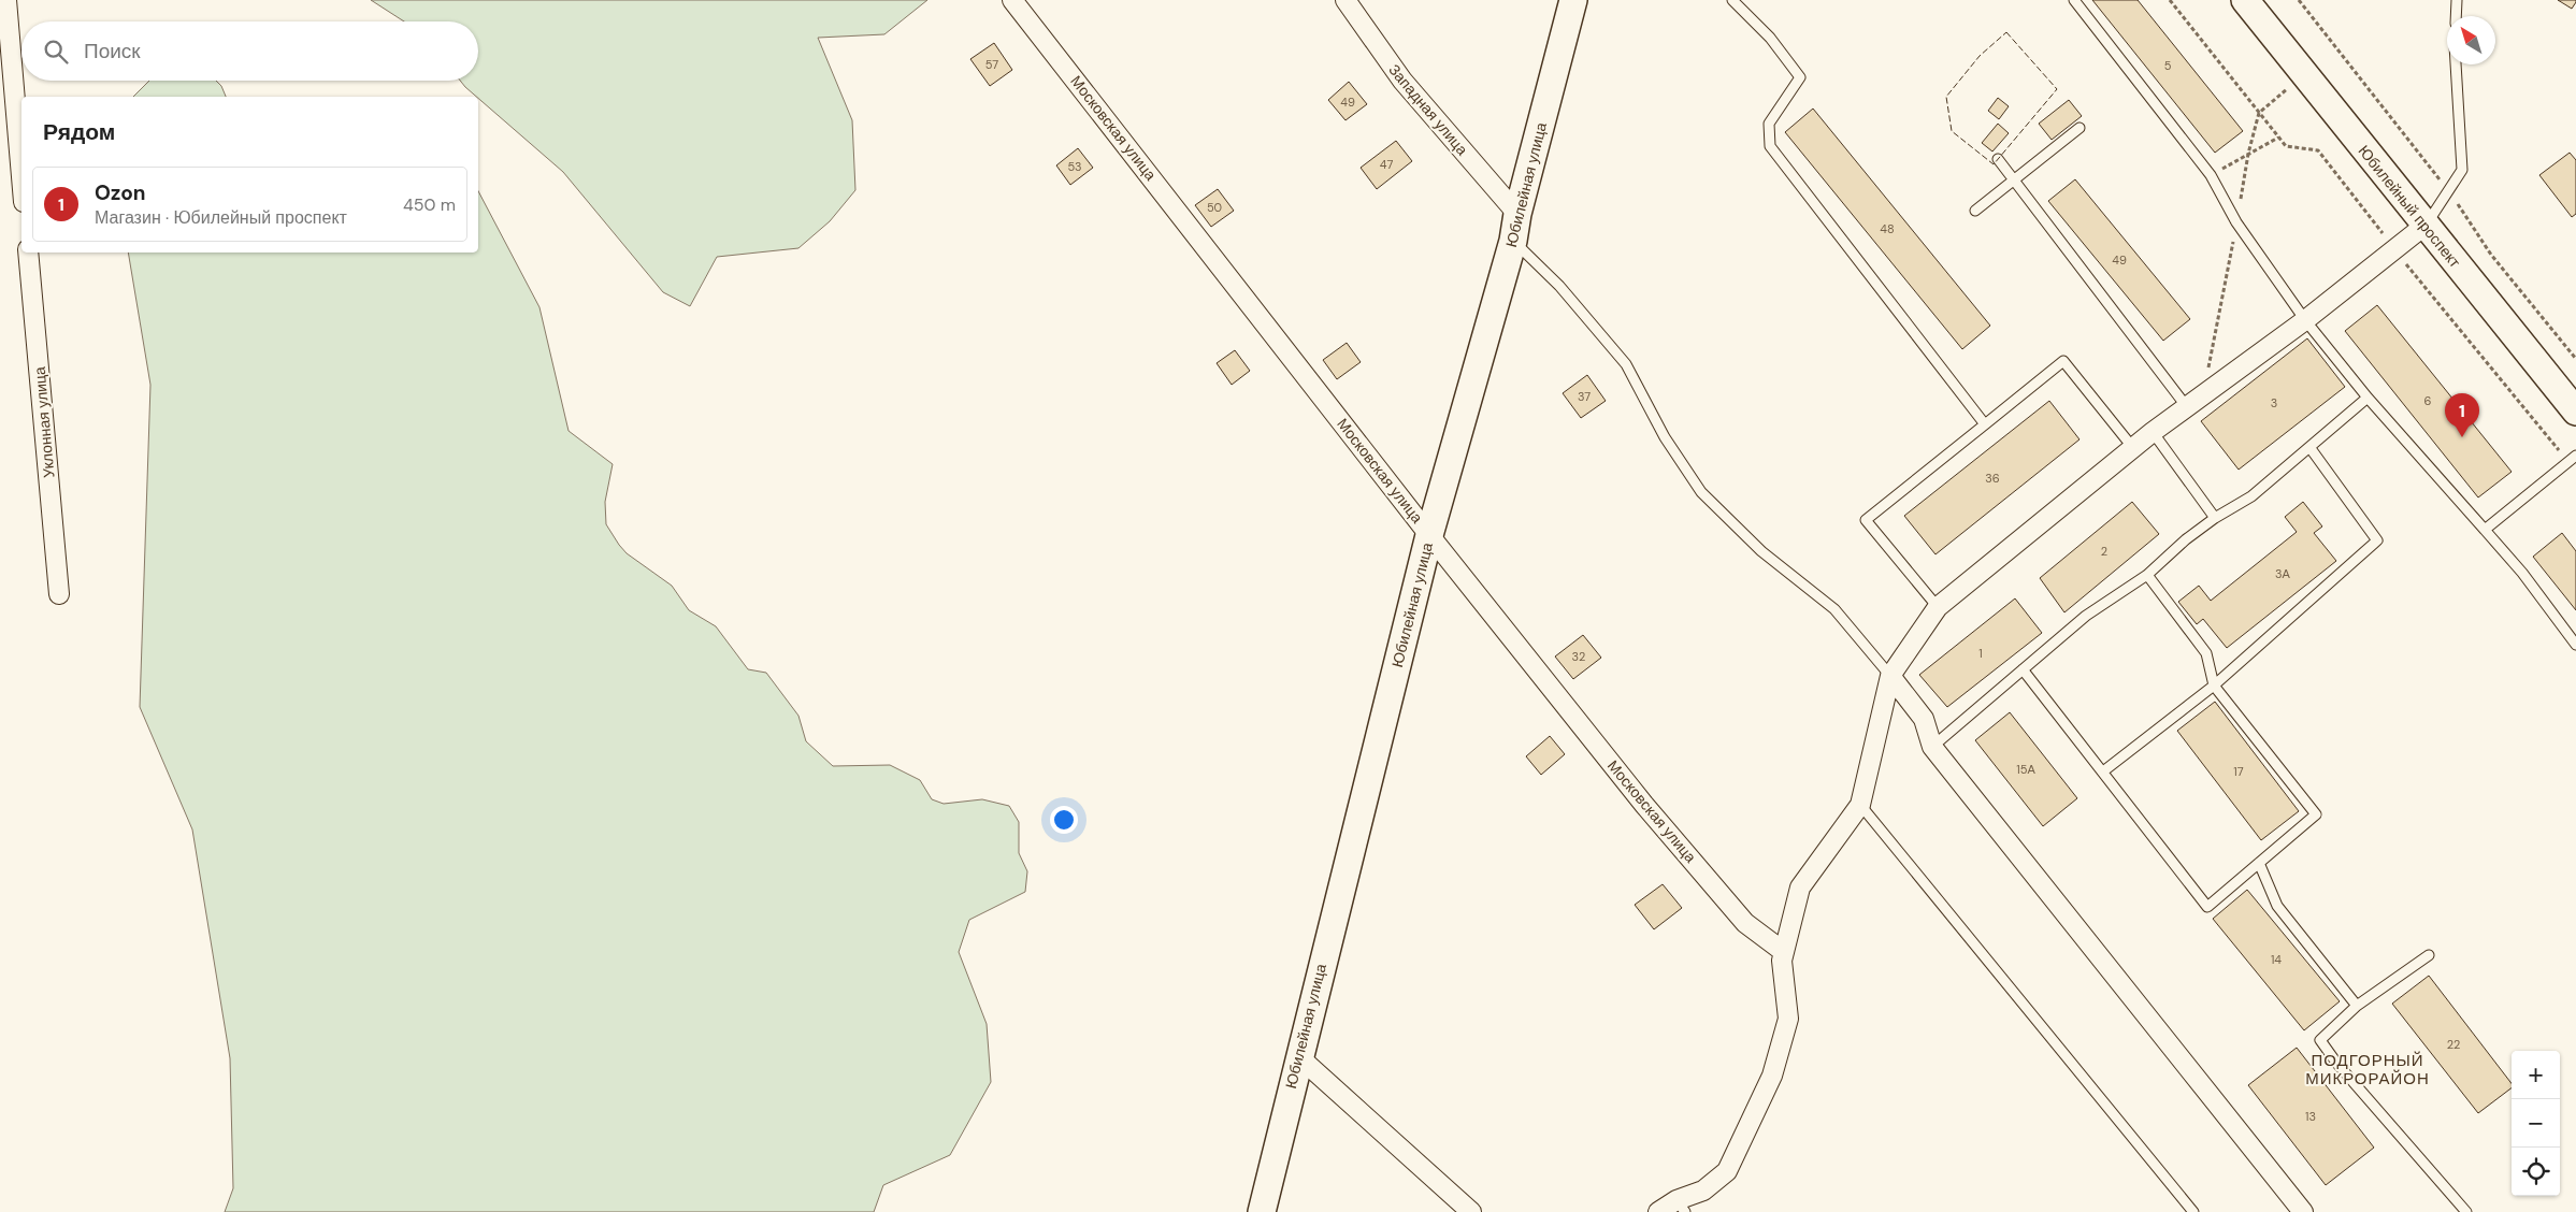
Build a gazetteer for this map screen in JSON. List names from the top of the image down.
{
  "streets": {
    "main road": ["Юбилейная улица", "Юбилейный проспект"],
    "street": ["Западная улица", "Московская улица", "Уклонная улица"]
  },
  "crossings": [
    ["Западная улица", "Юбилейная улица"],
    ["Московская улица", "Юбилейная улица"]
  ],
  "districts": ["ПОДГОРНЫЙ МИКРОРАЙОН"],
  "house_numbers": [
    "57",
    "5",
    "49",
    "47",
    "53",
    "50",
    "48",
    "49",
    "37",
    "6",
    "3",
    "36",
    "2",
    "3А",
    "1",
    "32",
    "15А",
    "17",
    "14",
    "22",
    "13"
  ],
  "north": "top left",
  "page": {
    "search": "Поиск",
    "heading": "Рядом",
    "list": [
      {
        "mark": "1",
        "name": "Ozon",
        "note": "Магазин · Юбилейный проспект",
        "value": "450 m"
      }
    ],
    "pins": "1",
    "map_buttons": ["+", "−"]
  }
}
